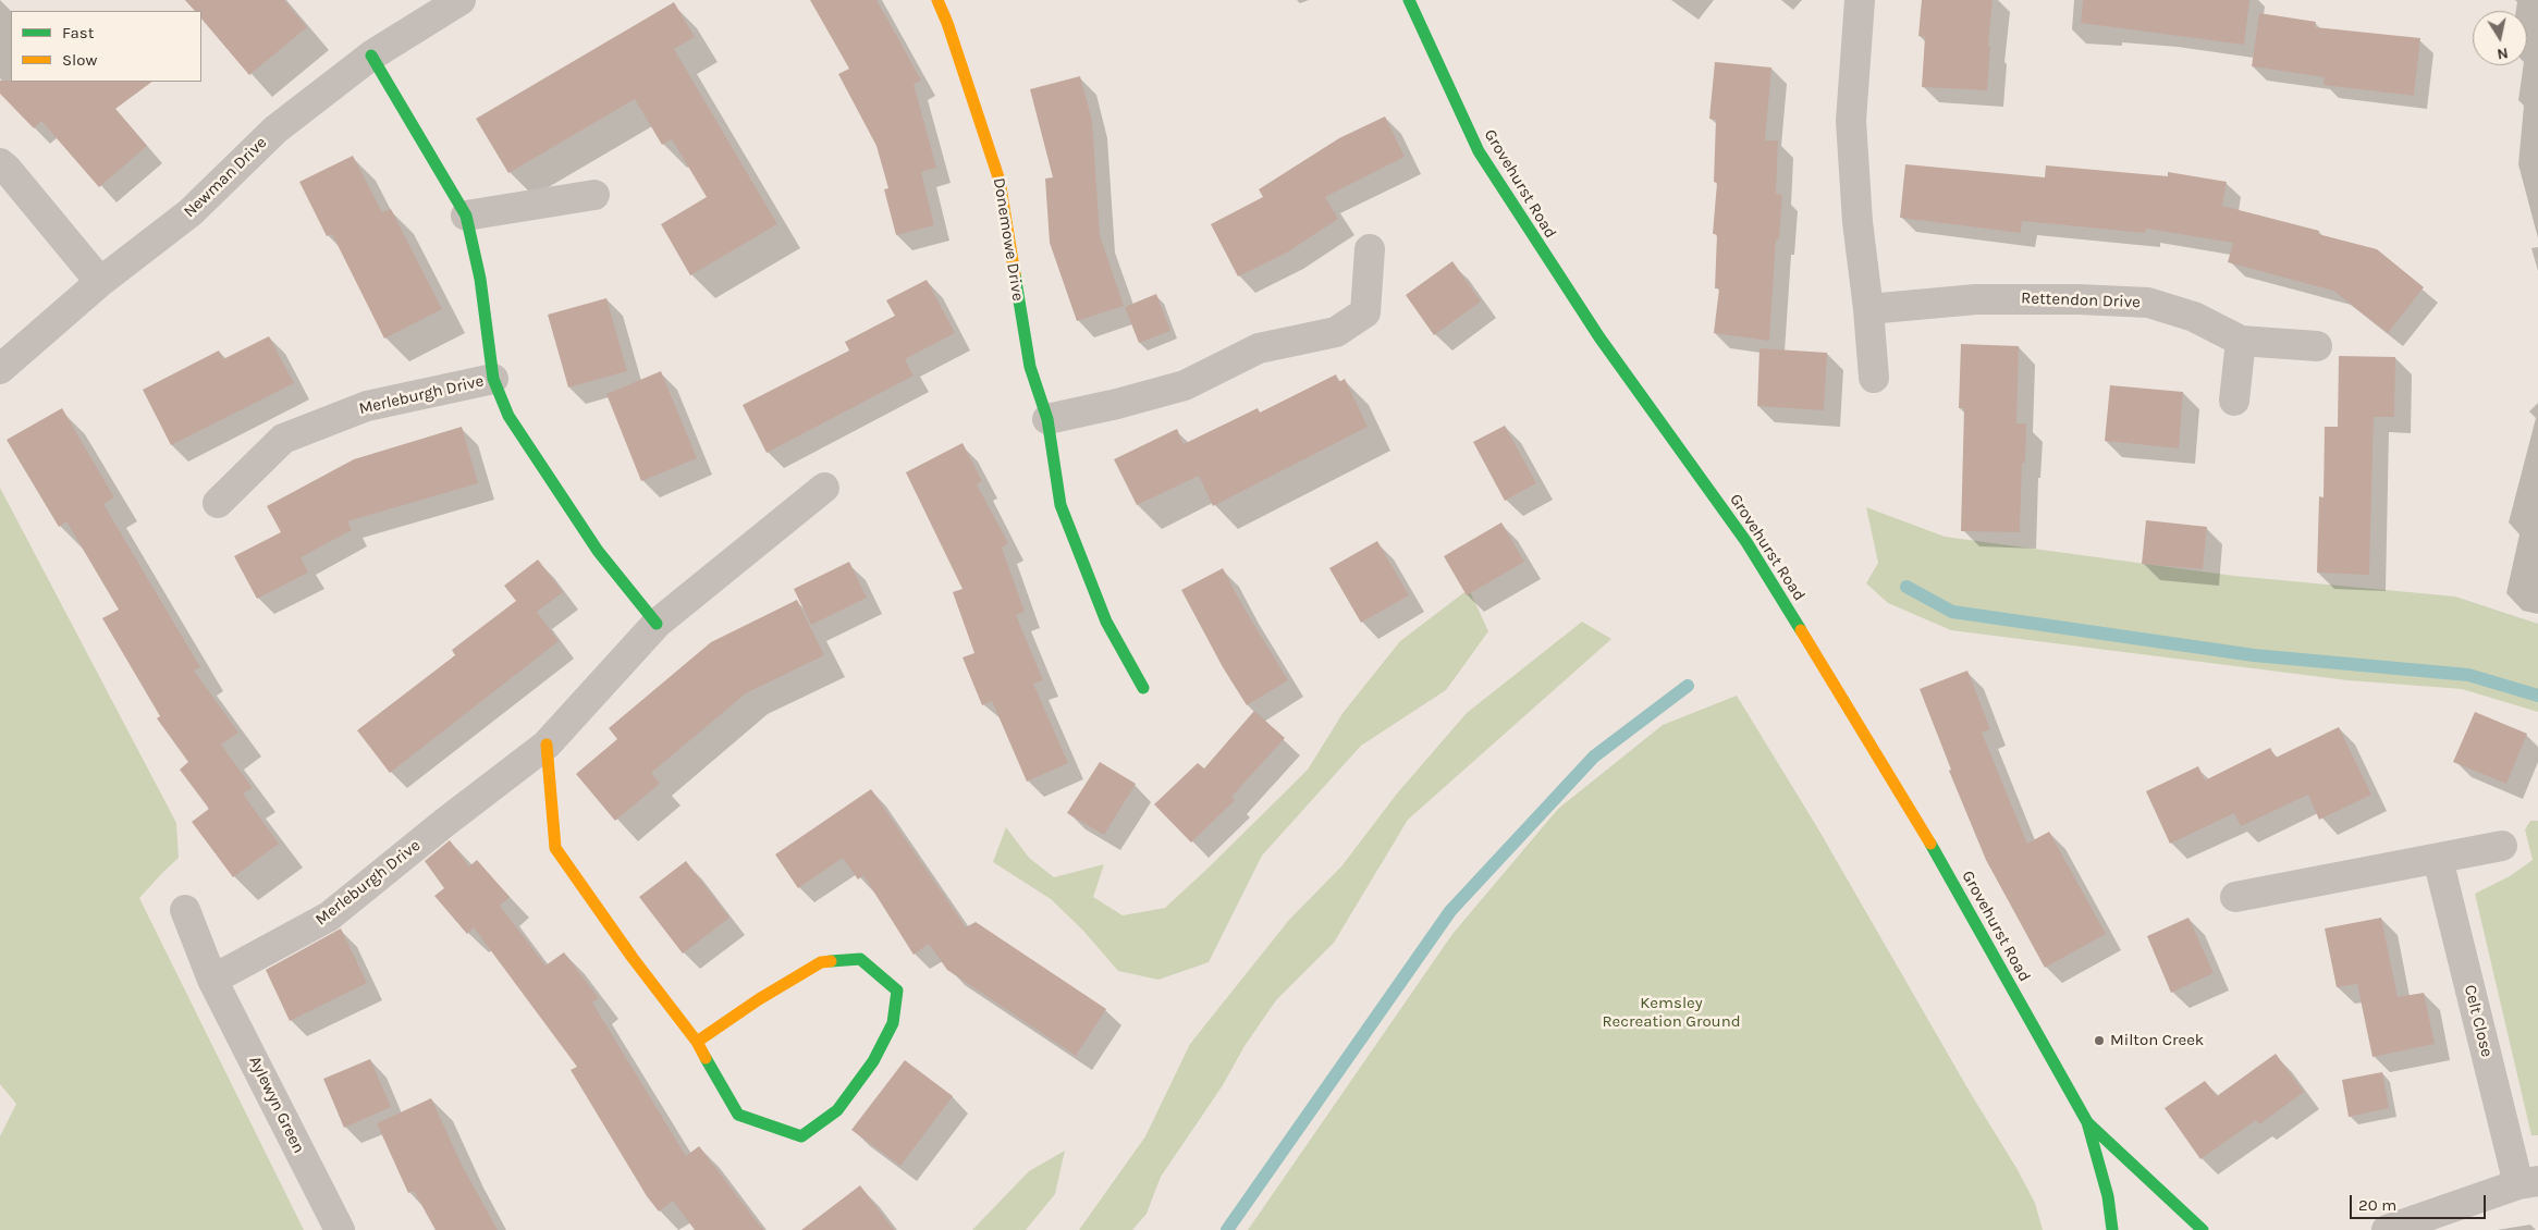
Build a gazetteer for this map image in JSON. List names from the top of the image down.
{
  "streets": {
    "street": [
      "Newman Drive",
      "Grovehurst Road",
      "Donemowe Drive",
      "Rettendon Drive",
      "Merleburgh Drive",
      "Celt Close",
      "Aylewyn Green"
    ]
  },
  "crossings": [
    ["Newman Drive", "Merleburgh Drive"],
    ["Merleburgh Drive", "Aylewyn Green"]
  ],
  "parks": ["Kemsley Recreation Ground"],
  "places": ["Milton Creek"],
  "legend": ["Fast", "Slow"],
  "scale_bar": "20 m",
  "north": "bottom"
}
